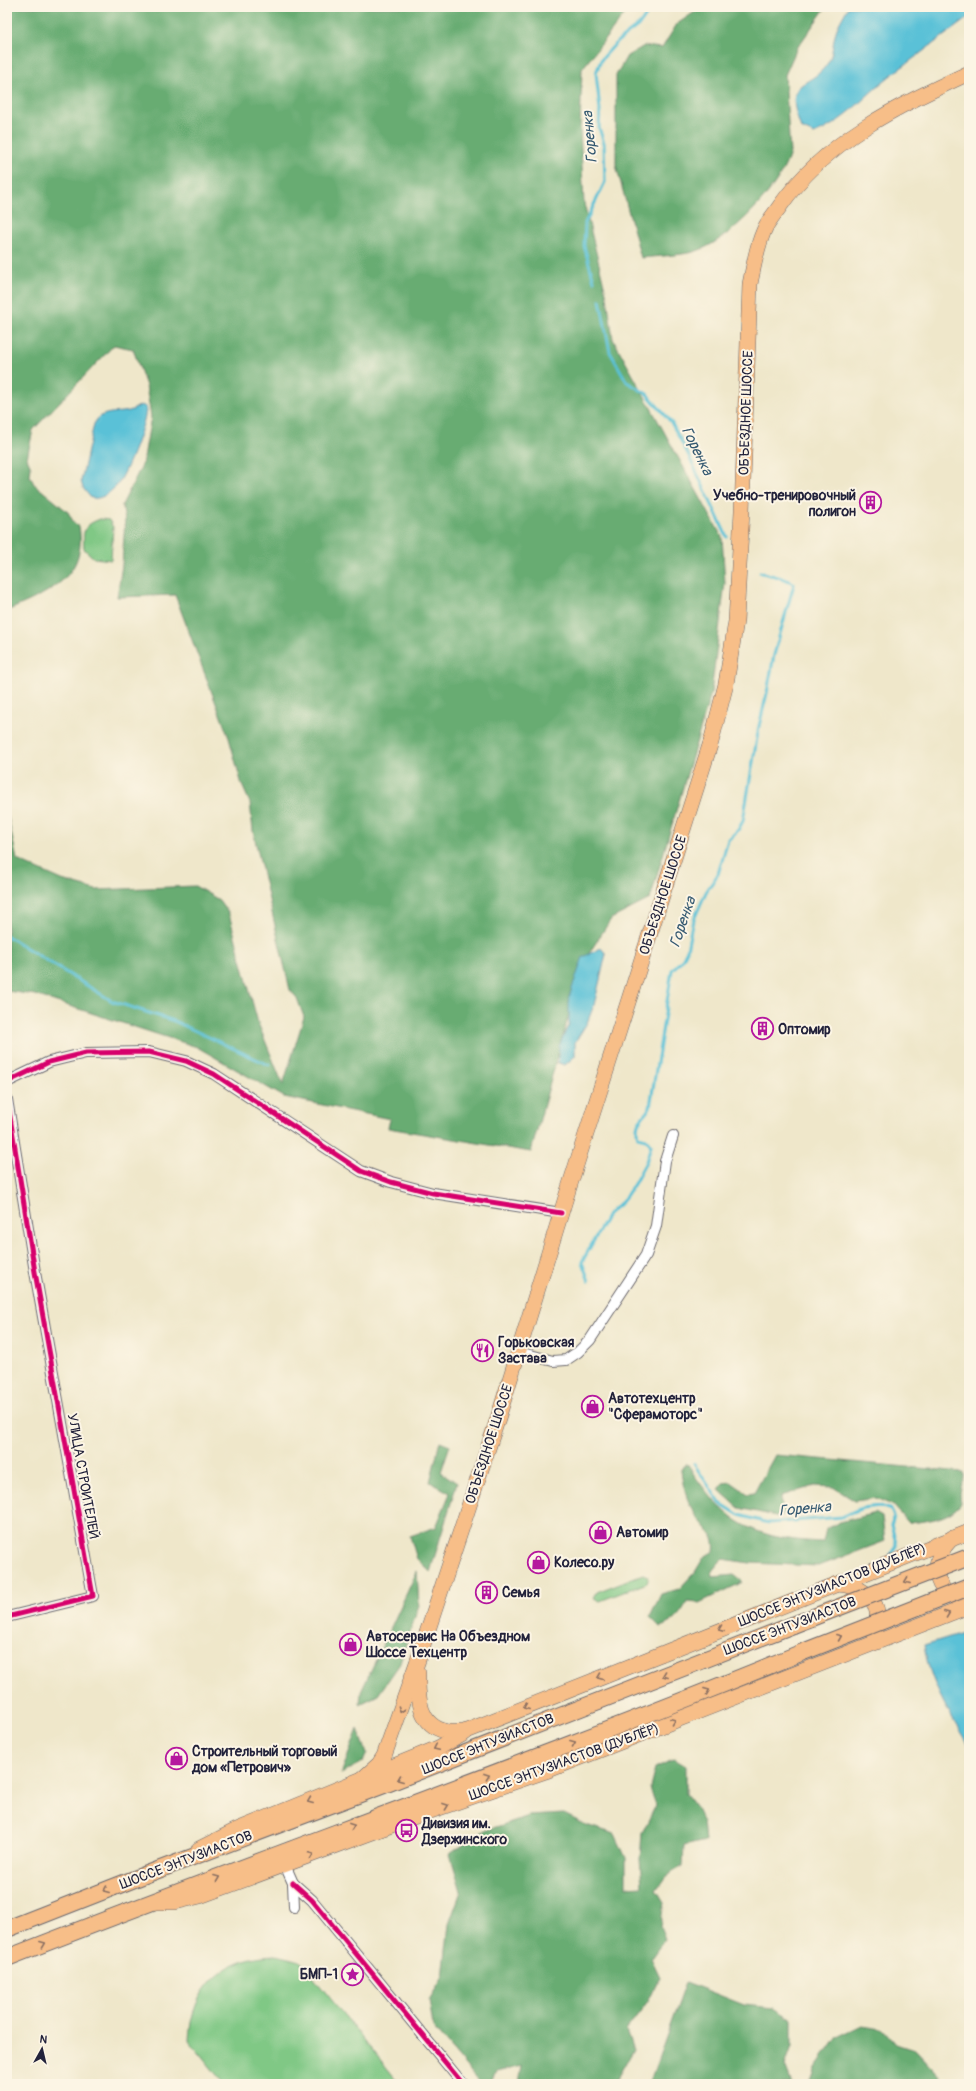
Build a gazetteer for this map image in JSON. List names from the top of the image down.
{
  "streets": {
    "highway": ["ШОССЕ ЭНТУЗИАСТОВ"],
    "main road": ["ОБЪЕЗДНОЕ ШОССЕ", "ШОССЕ ЭНТУЗИАСТОВ (ДУБЛЁР)"],
    "street": ["УЛИЦА СТРОИТЕЛЕЙ"]
  },
  "crossings": [
    ["ШОССЕ ЭНТУЗИАСТОВ (ДУБЛЁР)", "ШОССЕ ЭНТУЗИАСТОВ"]
  ],
  "water": ["Горенка"],
  "places": {
    "building": ["Учебно-тренировочный полигон", "Оптомир", "Семья"],
    "restaurant": ["Горьковская Застава"],
    "shop": [
      "Автотехцентр \"Сферамоторс\"",
      "Автомир",
      "Колесо.ру",
      "Автосервис На Объездном Шоссе Техцентр",
      "Строительный торговый дом «Петрович»"
    ],
    "bus stop": ["Дивизия им. Дзержинского"],
    "place": ["БМП-1"]
  },
  "north": "top"
}
